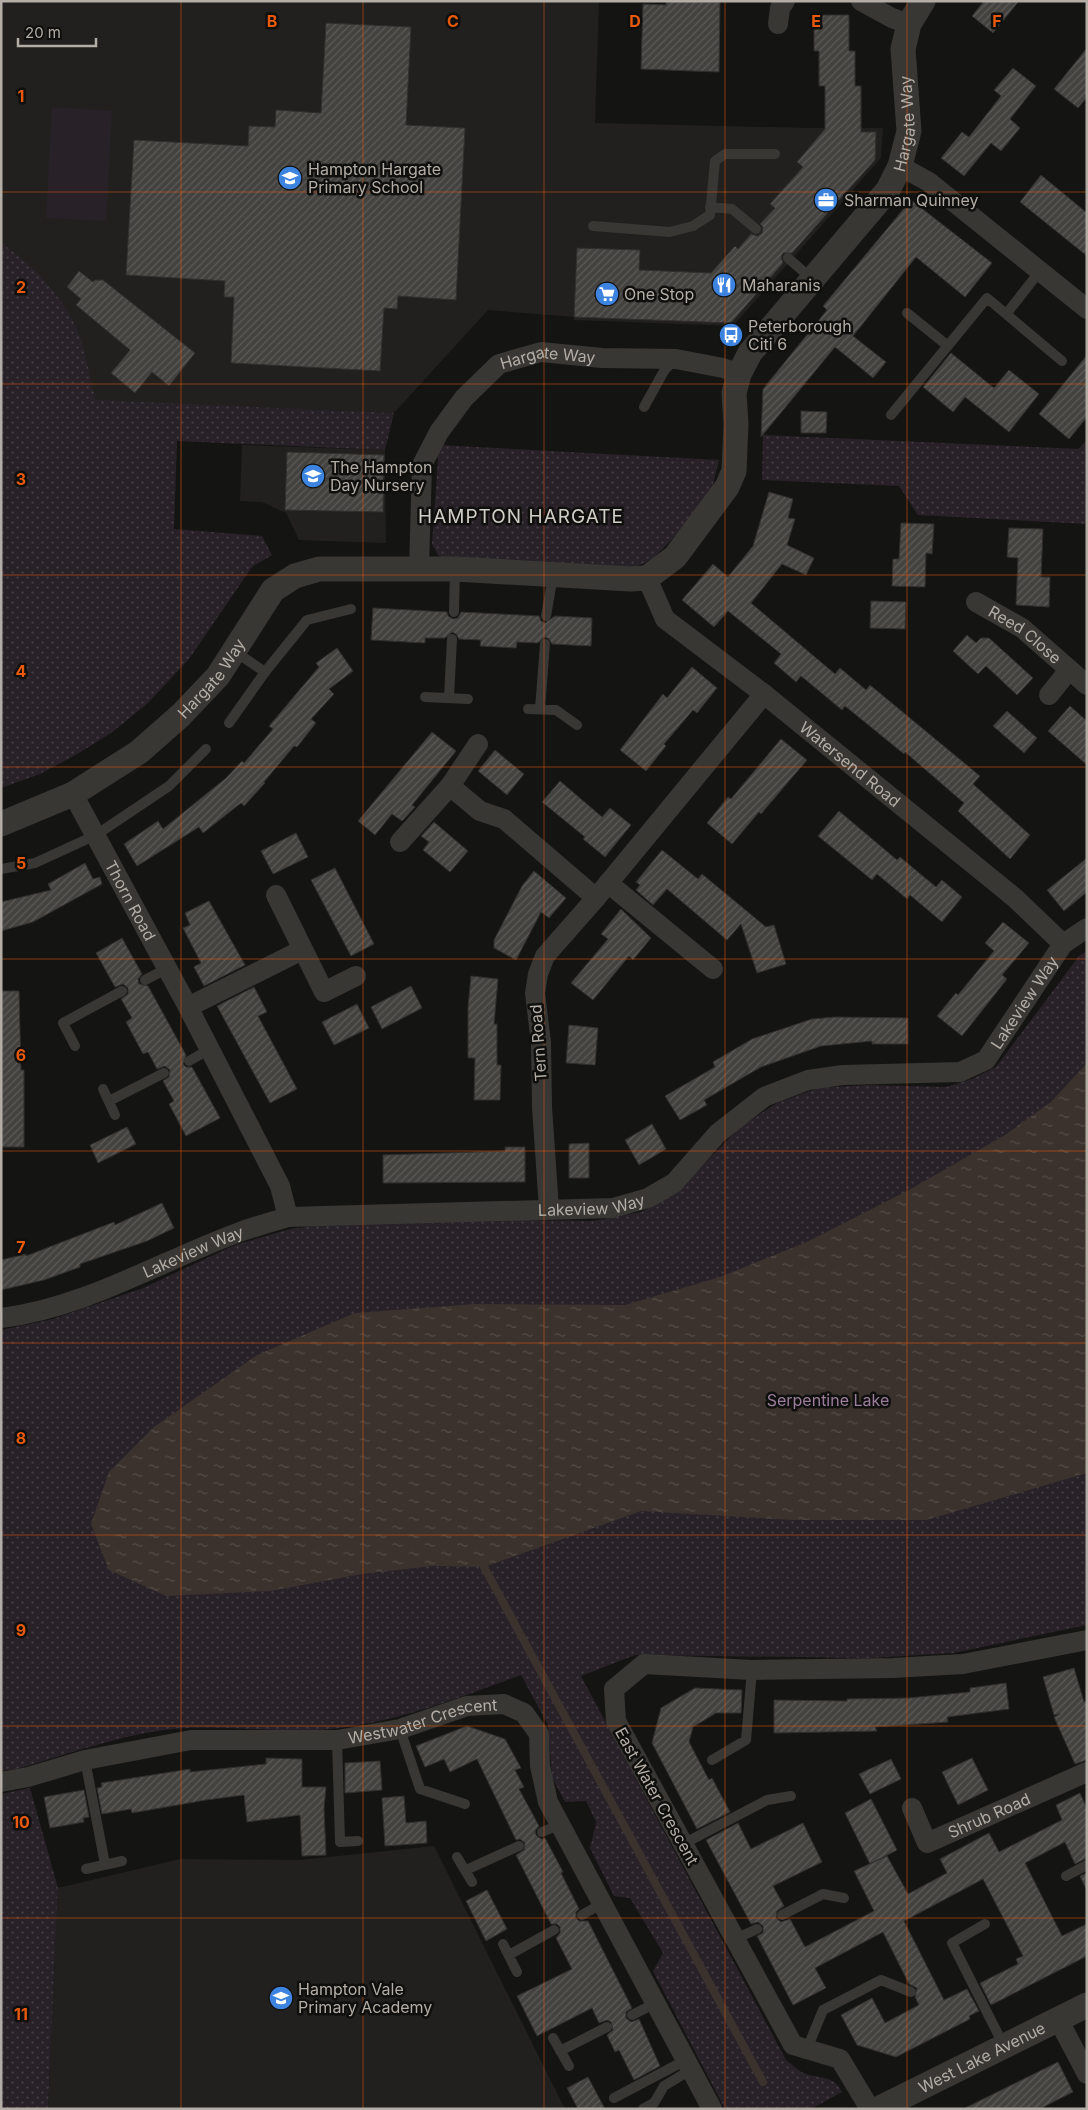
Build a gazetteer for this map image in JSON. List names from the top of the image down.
{
  "streets": {
    "street": [
      "Hargate Way",
      "Reed Close",
      "Watersend Road",
      "Thorn Road",
      "Lakeview Way",
      "Tern Road",
      "Westwater Crescent",
      "East Water Crescent",
      "Shrub Road",
      "West Lake Avenue"
    ]
  },
  "crossings": [
    ["Hargate Way", "Watersend Road"],
    ["Hargate Way", "Thorn Road"],
    ["Watersend Road", "Lakeview Way"],
    ["Watersend Road", "Tern Road"],
    ["Thorn Road", "Lakeview Way"],
    ["Lakeview Way", "Tern Road"]
  ],
  "districts": ["HAMPTON HARGATE"],
  "parks": ["Serpentine Lake"],
  "places": {
    "school or university": ["Hampton Hargate Primary School", "The Hampton Day Nursery", "Hampton Vale Primary Academy"],
    "office": ["Sharman Quinney"],
    "restaurant": ["Maharanis"],
    "supermarket": ["One Stop"],
    "bus stop": ["Peterborough Citi 6"]
  },
  "scale_bar": "20 m",
  "grid": {
    "columns": [
      "B",
      "C",
      "D",
      "E",
      "F"
    ],
    "rows": [
      "1",
      "2",
      "3",
      "4",
      "5",
      "6",
      "7",
      "8",
      "9",
      "10",
      "11"
    ]
  }
}
